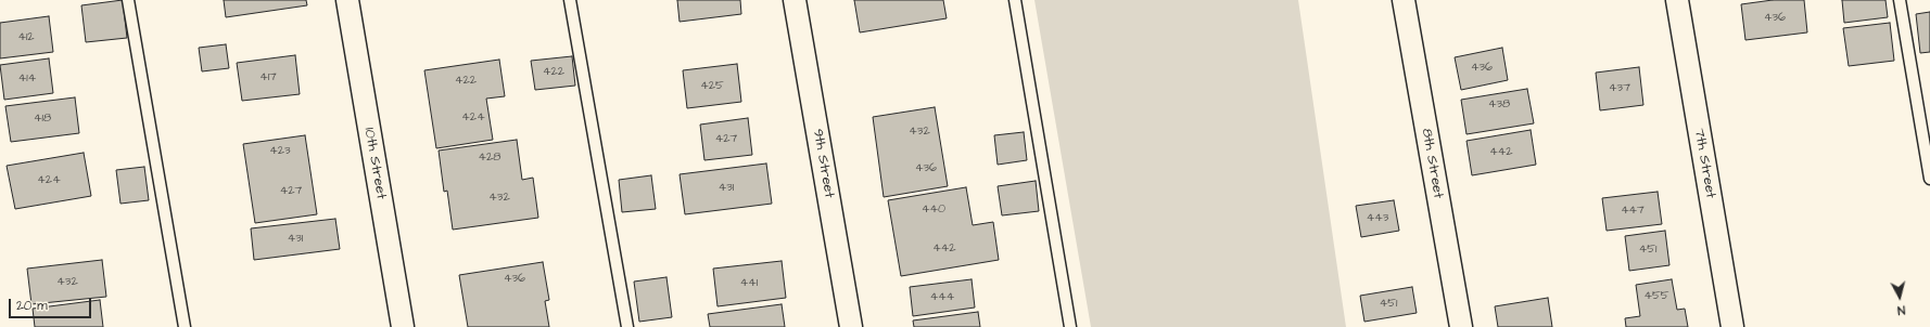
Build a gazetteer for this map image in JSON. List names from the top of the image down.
{
  "streets": {
    "street": [
      "10th Street",
      "9th Street",
      "8th Street",
      "7th Street"
    ]
  },
  "house_numbers": [
    "436",
    "412",
    "436",
    "422",
    "417",
    "414",
    "422",
    "425",
    "437",
    "438",
    "424",
    "418",
    "432",
    "427",
    "423",
    "442",
    "428",
    "436",
    "424",
    "431",
    "427",
    "432",
    "440",
    "447",
    "443",
    "431",
    "442",
    "451",
    "436",
    "432",
    "441",
    "455",
    "444",
    "451"
  ],
  "scale_bar": "20 m",
  "north": "bottom"
}
